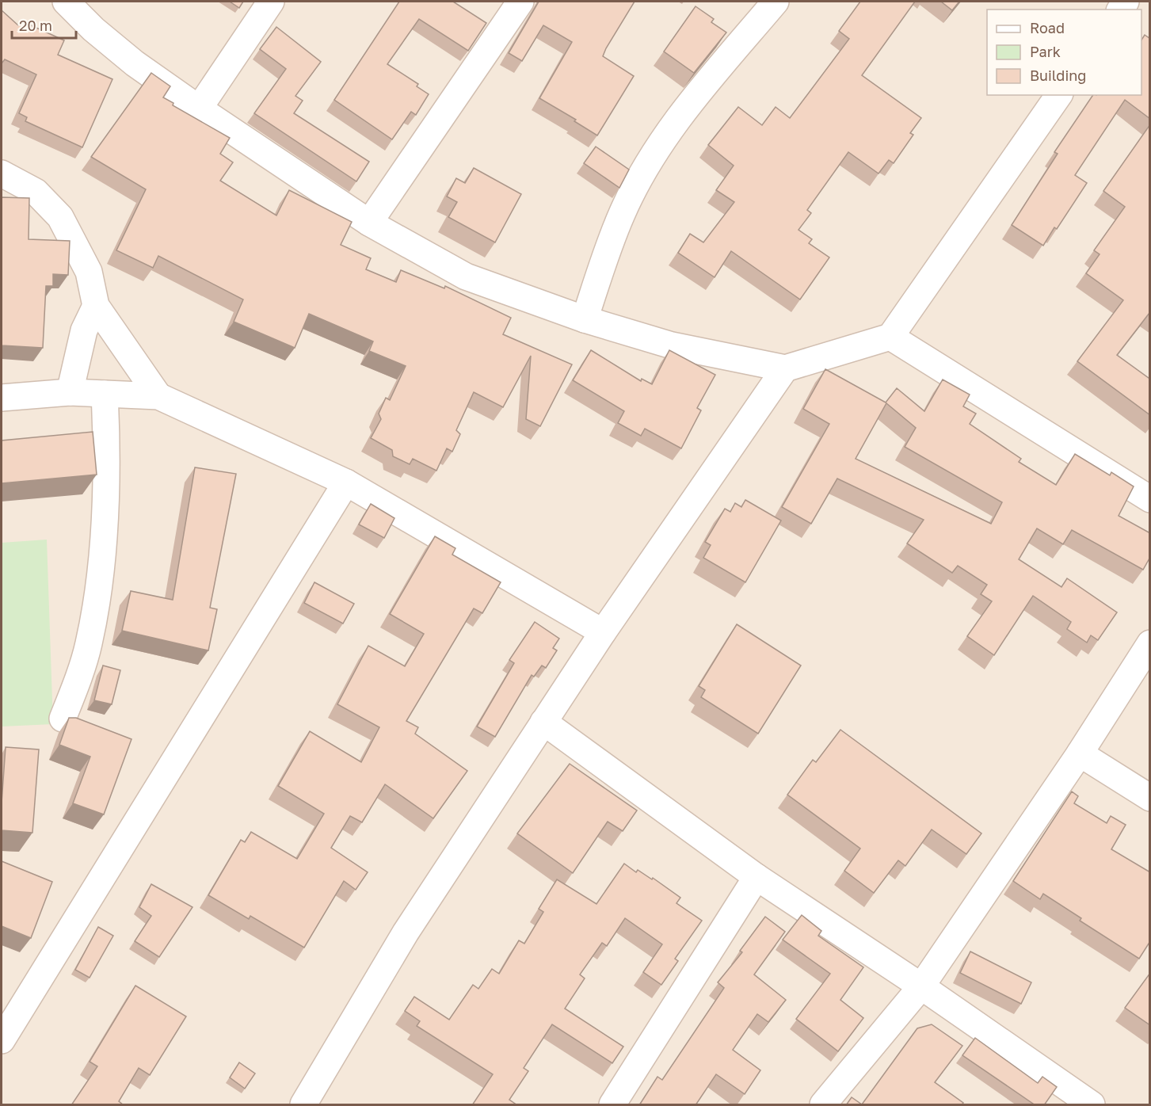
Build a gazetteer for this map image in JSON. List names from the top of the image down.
{
  "legend": ["Road", "Park", "Building"],
  "scale_bar": "20 m"
}
